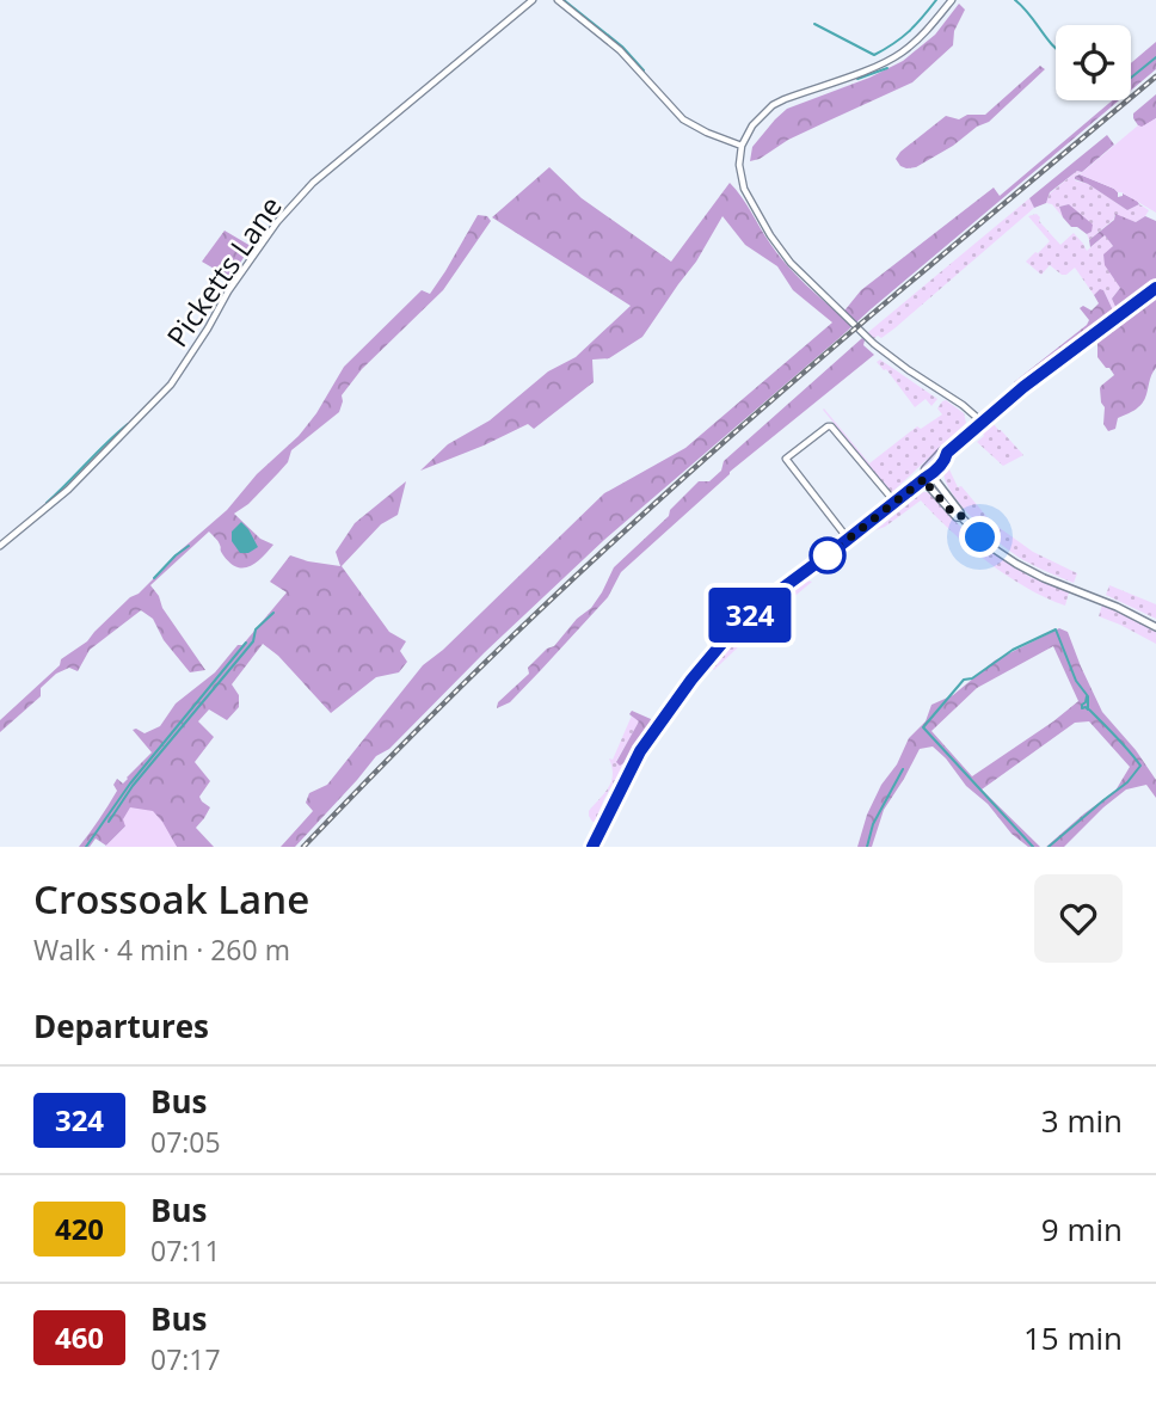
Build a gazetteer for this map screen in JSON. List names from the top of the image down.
{
  "streets": {
    "street": ["Picketts Lane"]
  },
  "lines": ["bus line 324"],
  "page": {
    "on_map": "324",
    "heading": [
      ["Crossoak Lane", "Walk · 4 min · 260 m"],
      "Departures"
    ],
    "list": [
      {
        "mark": "324",
        "name": "Bus",
        "note": "07:05",
        "value": "3 min"
      },
      {
        "mark": "420",
        "name": "Bus",
        "note": "07:11",
        "value": "9 min"
      },
      {
        "mark": "460",
        "name": "Bus",
        "note": "07:17",
        "value": "15 min"
      }
    ]
  }
}
